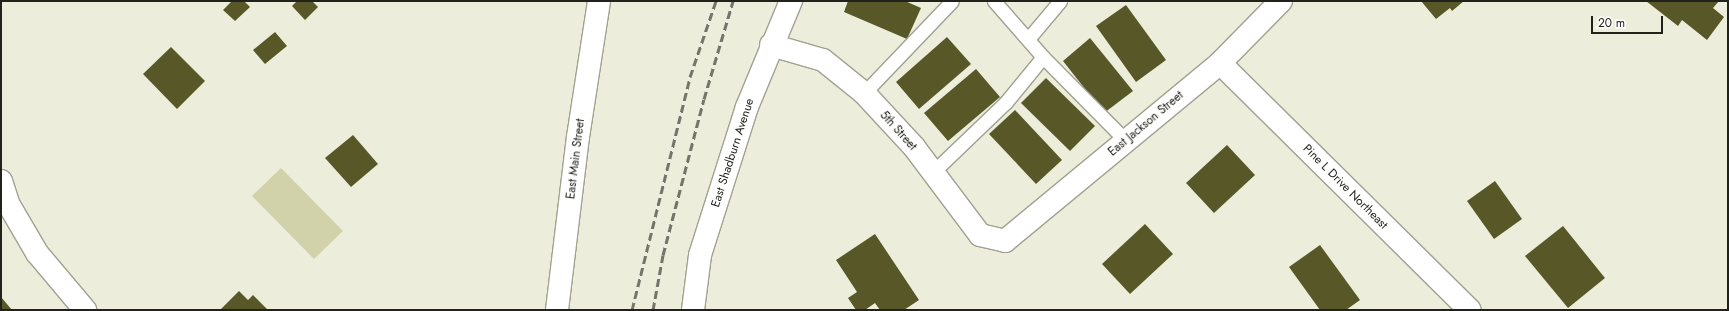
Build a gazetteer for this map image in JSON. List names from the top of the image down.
{
  "streets": {
    "street": [
      "East Jackson Street",
      "5th Street",
      "East Shadburn Avenue",
      "East Main Street",
      "Pine L Drive Northeast"
    ]
  },
  "crossings": [
    ["East Jackson Street", "5th Street"],
    ["East Jackson Street", "Pine L Drive Northeast"],
    ["5th Street", "East Shadburn Avenue"]
  ],
  "scale_bar": "20 m"
}
